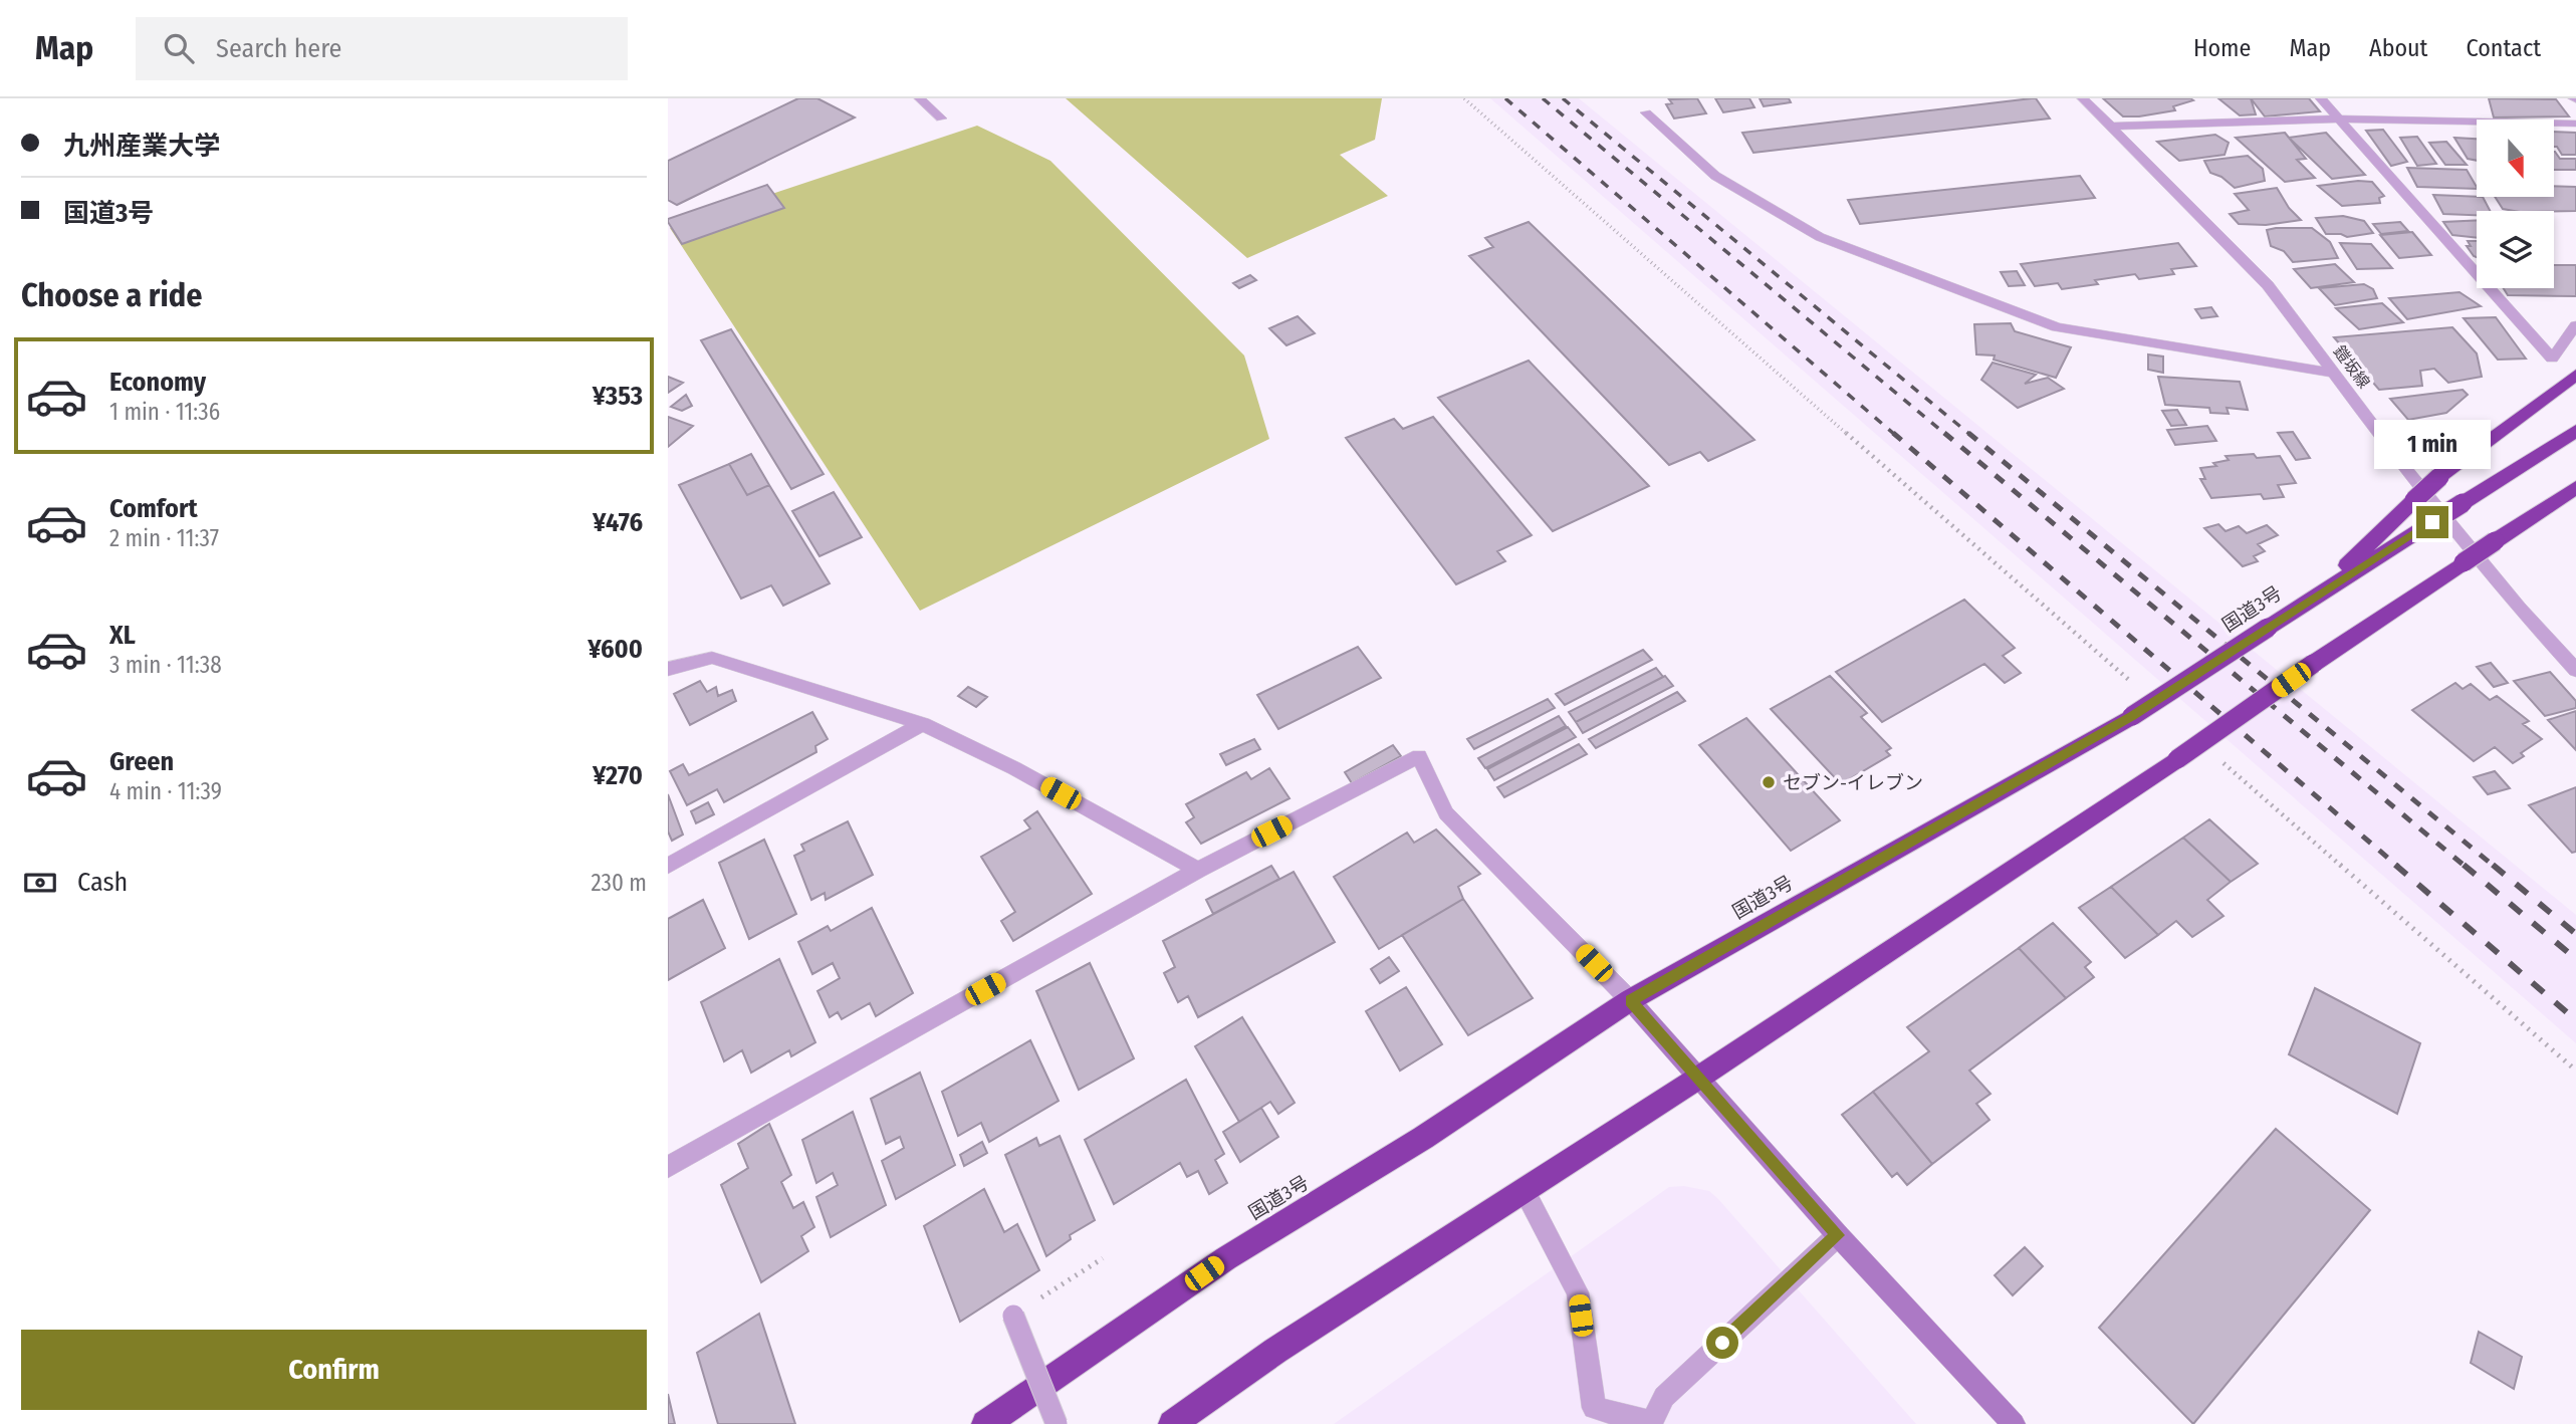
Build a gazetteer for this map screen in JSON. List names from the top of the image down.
{
  "streets": {
    "highway": ["国道3号"],
    "street": ["鎧坂線"]
  },
  "places": ["セブン-イレブン"],
  "north": "bottom",
  "page": {
    "header": "Map",
    "search": "Search here",
    "nav": [
      "Home",
      "Map",
      "About",
      "Contact"
    ],
    "banner": ["九州産業大学", "国道3号"],
    "heading": "Choose a ride",
    "list": [
      {
        "name": "Economy",
        "note": "1 min · 11:36",
        "value": "¥353"
      },
      {
        "name": "Comfort",
        "note": "2 min · 11:37",
        "value": "¥476"
      },
      {
        "name": "XL",
        "note": "3 min · 11:38",
        "value": "¥600"
      },
      {
        "name": "Green",
        "note": "4 min · 11:39",
        "value": "¥270"
      }
    ],
    "bubble": "1 min",
    "pay": ["Cash", "230 m"],
    "buttons": "Confirm"
  }
}
